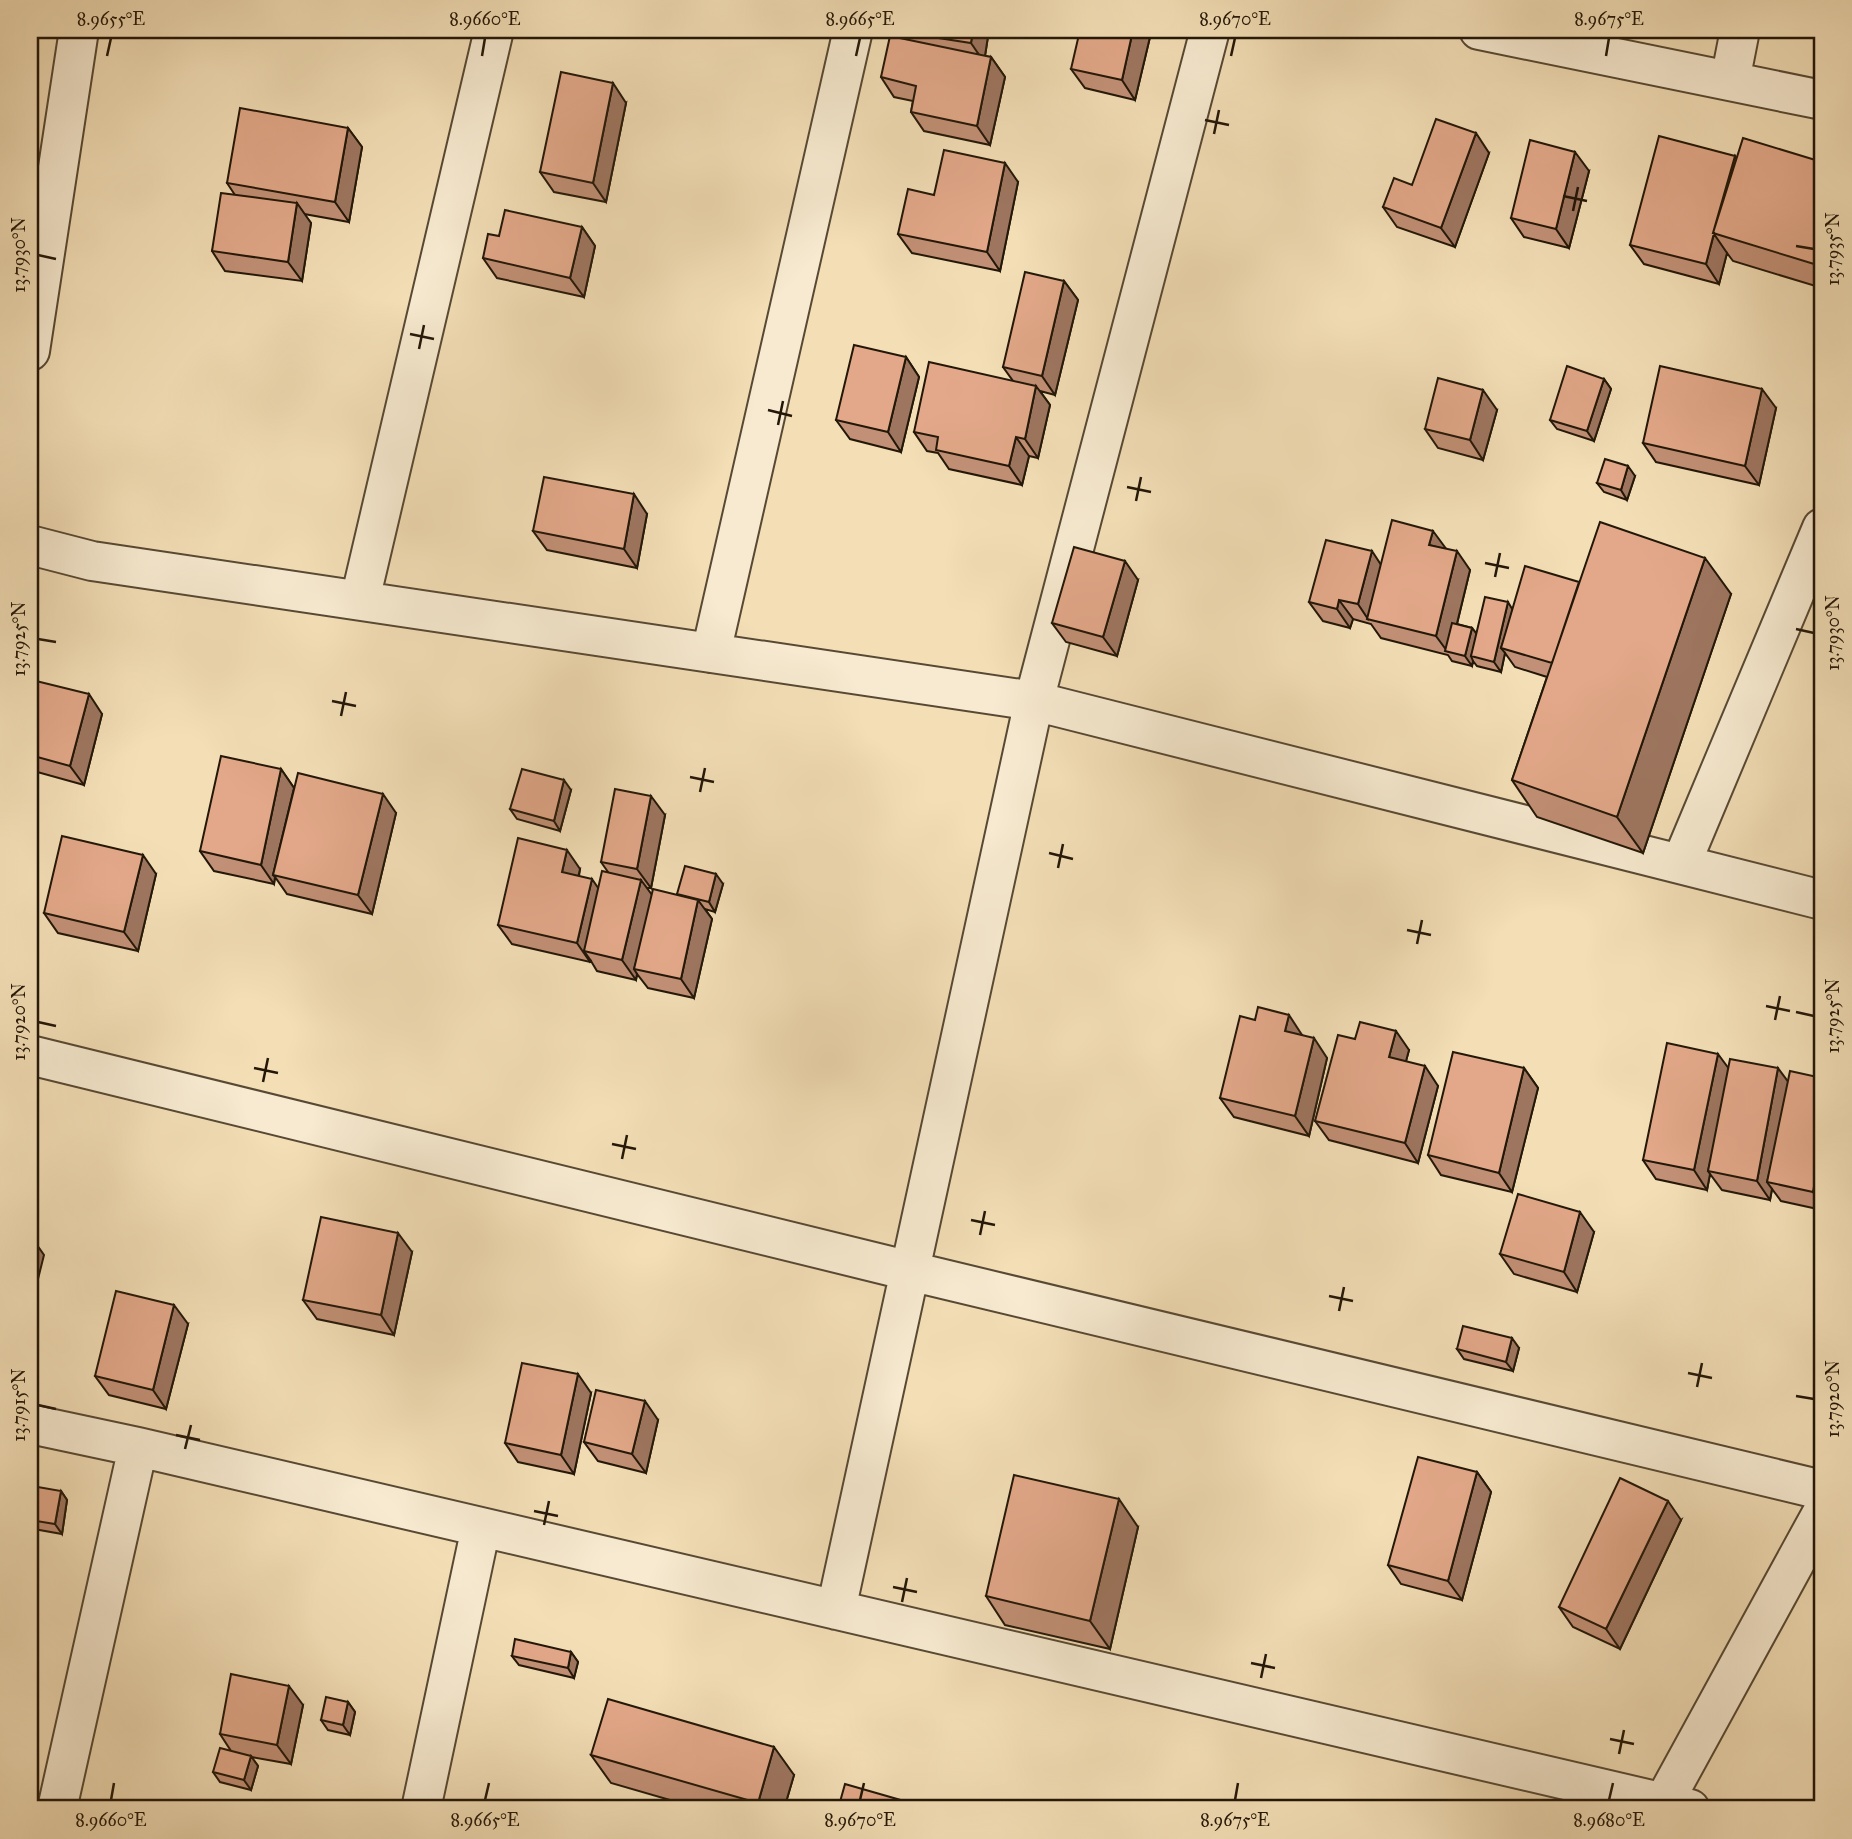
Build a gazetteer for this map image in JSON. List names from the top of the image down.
{
  "coordinates": [
    "8.9655°E",
    "8.9660°E",
    "8.9665°E",
    "8.9670°E",
    "8.9675°E",
    "13.7935°N",
    "13.7930°N",
    "13.7925°N",
    "13.7920°N",
    "13.7915°N",
    "8.9680°E"
  ]
}
